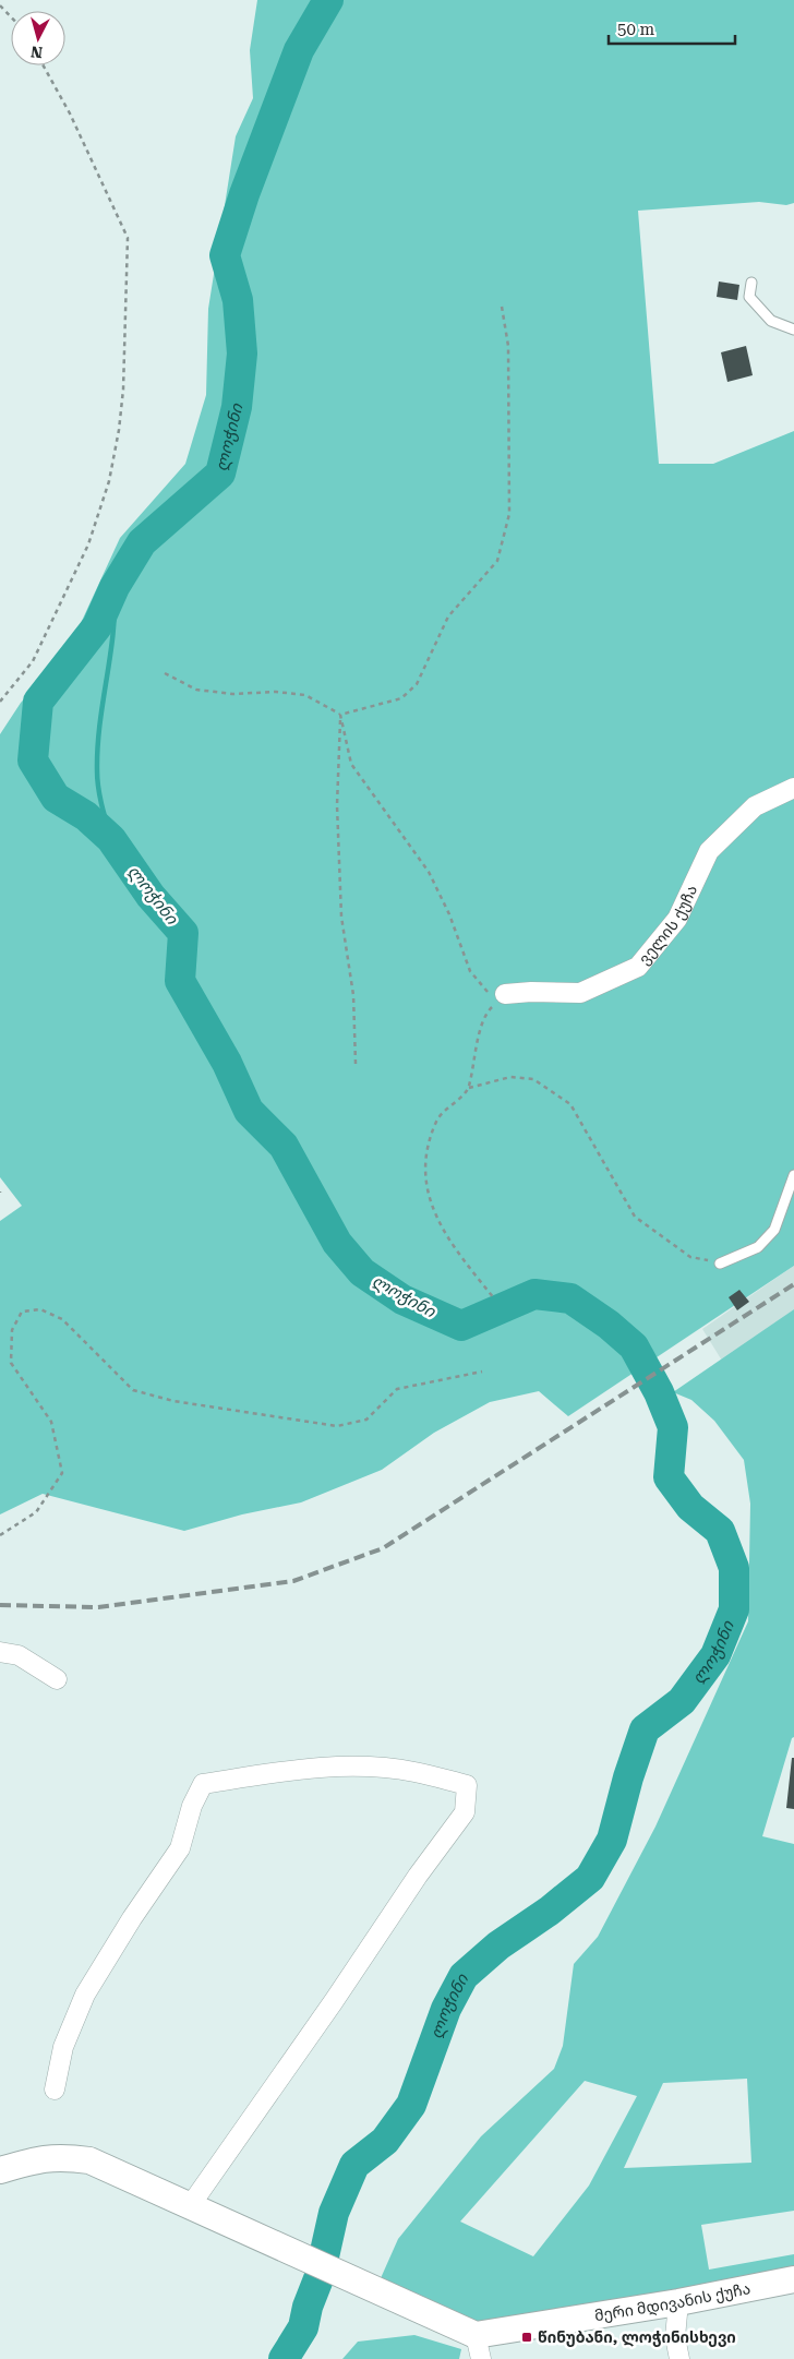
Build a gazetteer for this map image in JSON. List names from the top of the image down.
{
  "streets": {
    "street": ["ველის ქუჩა", "მერი მდივანის ქუჩა"]
  },
  "water": ["ლოჭინი"],
  "places": {
    "transit": ["წინუბანი, ლოჭინისხევი"]
  },
  "scale_bar": "50 m",
  "north": "bottom"
}
